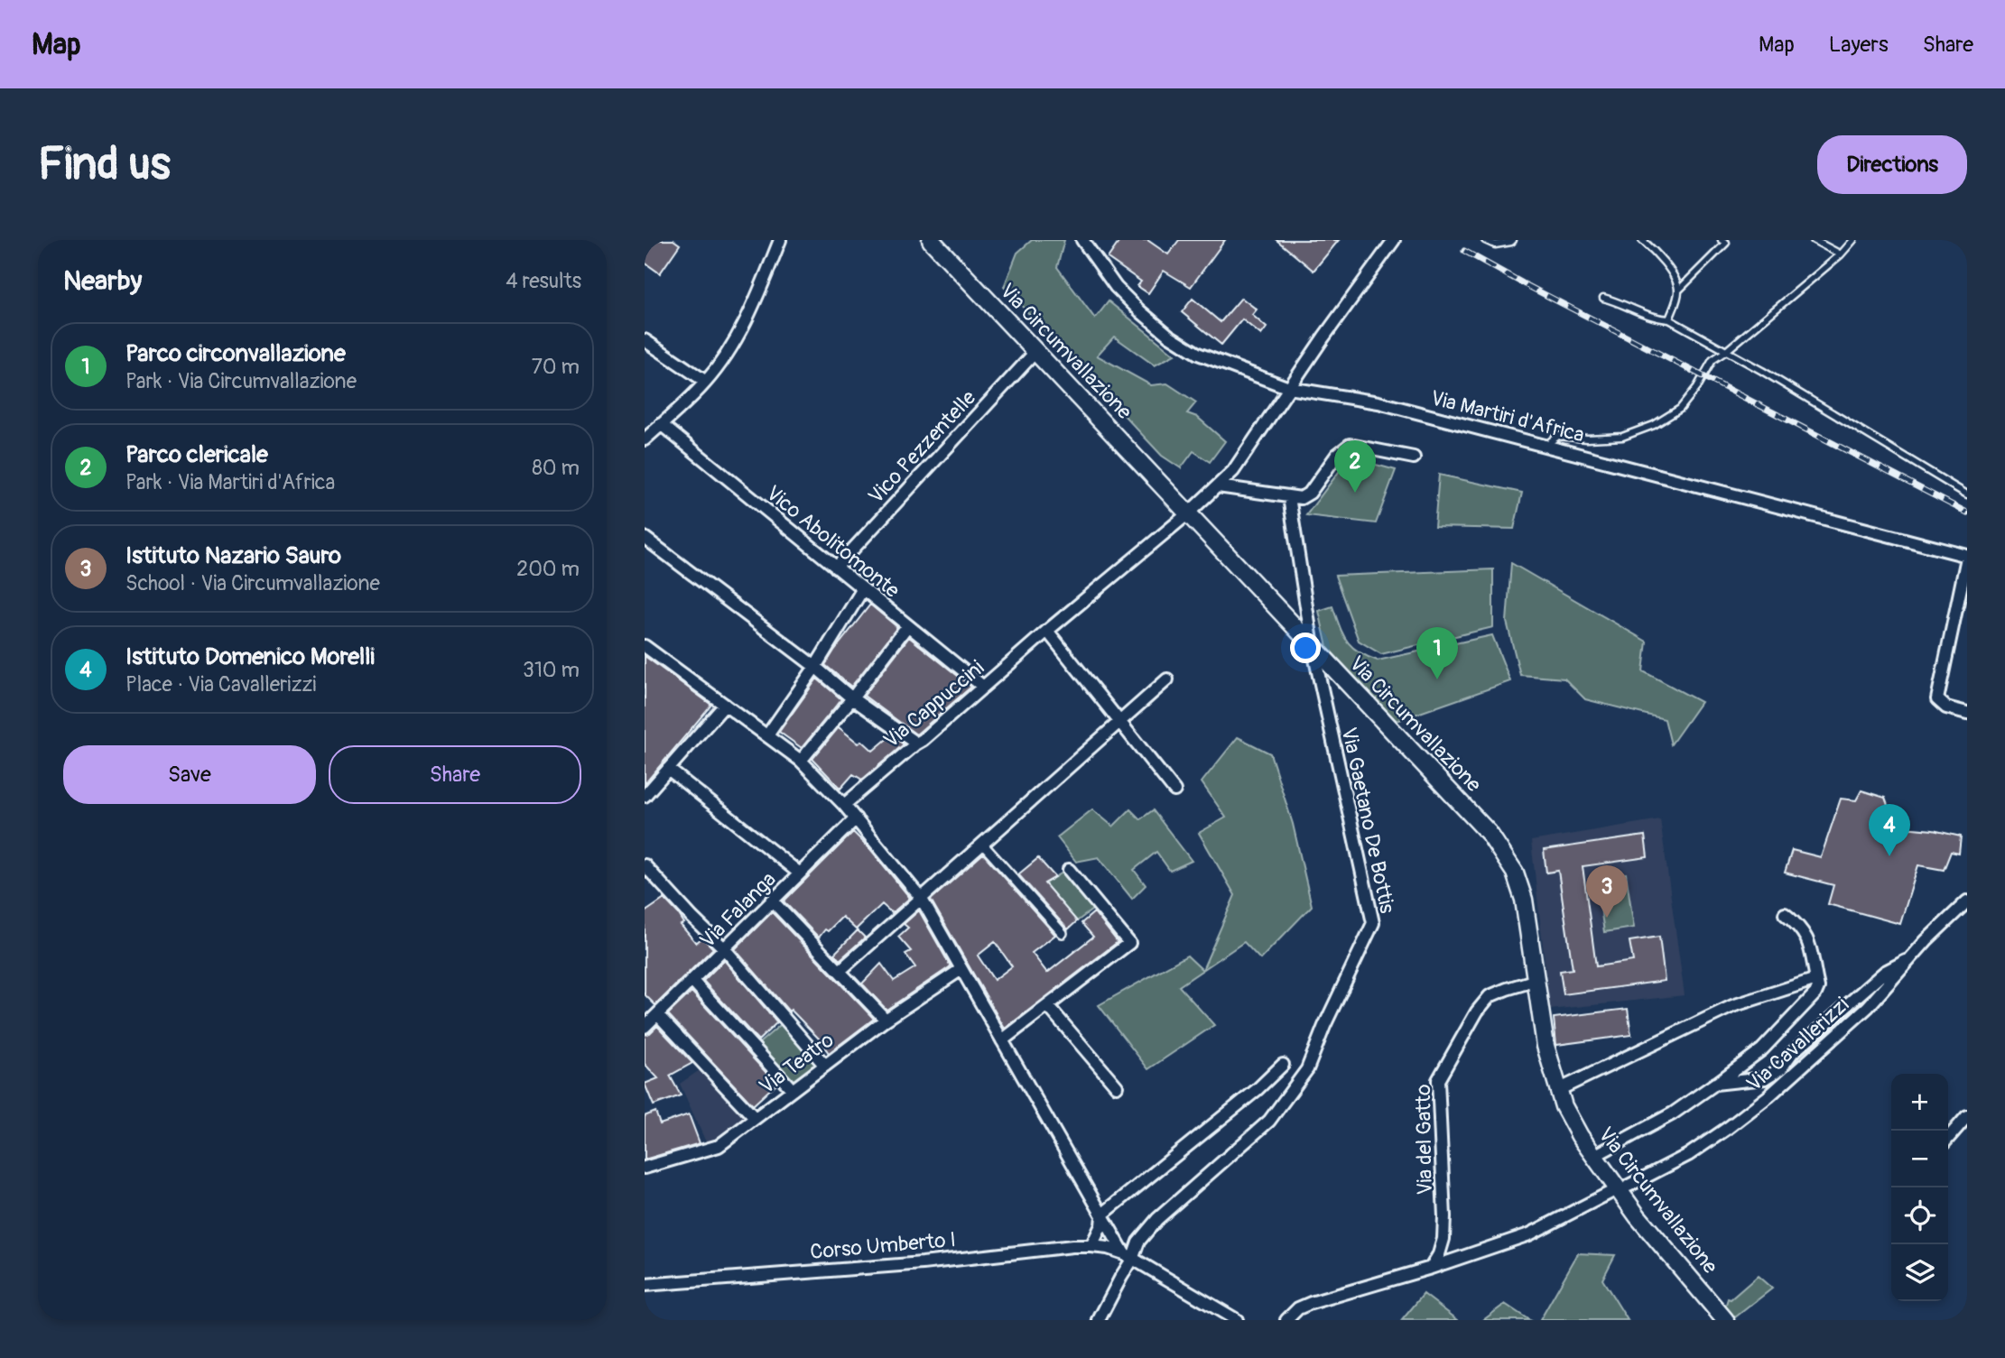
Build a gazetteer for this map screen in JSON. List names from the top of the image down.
{
  "streets": {
    "main road": ["Via Circumvallazione"],
    "street": [
      "Via Martiri d'Africa",
      "Vico Pezzentelle",
      "Vico Abolitomonte",
      "Via Cappuccini",
      "Via Gaetano De Bottis",
      "Via Falanga",
      "Via Cavallerizzi",
      "Via Teatro",
      "Via del Gatto",
      "Corso Umberto I"
    ]
  },
  "crossings": [
    ["Via Circumvallazione", "Vico Pezzentelle"],
    ["Via Circumvallazione", "Via Cappuccini"],
    ["Via Circumvallazione", "Via Gaetano De Bottis"],
    ["Via Circumvallazione", "Via del Gatto"],
    ["Via Martiri d'Africa", "Via Cappuccini"],
    ["Vico Pezzentelle", "Vico Abolitomonte"],
    ["Vico Abolitomonte", "Via Cappuccini"],
    ["Via Gaetano De Bottis", "Corso Umberto I"]
  ],
  "page": {
    "header": "Map",
    "nav": ["Map", "Layers", "Share"],
    "buttons": [
      "Directions",
      ["Save", "Share"]
    ],
    "title": "Find us",
    "heading": ["Nearby", "4 results"],
    "list": [
      {
        "mark": "1",
        "name": "Parco circonvallazione",
        "note": "Park · Via Circumvallazione",
        "value": "70 m"
      },
      {
        "mark": "2",
        "name": "Parco clericale",
        "note": "Park · Via Martiri d'Africa",
        "value": "80 m"
      },
      {
        "mark": "3",
        "name": "Istituto Nazario Sauro",
        "note": "School · Via Circumvallazione",
        "value": "200 m"
      },
      {
        "mark": "4",
        "name": "Istituto Domenico Morelli",
        "note": "Place · Via Cavallerizzi",
        "value": "310 m"
      }
    ],
    "pins": [
      "2",
      "1",
      "4",
      "3"
    ],
    "map_buttons": ["+", "−"]
  }
}
